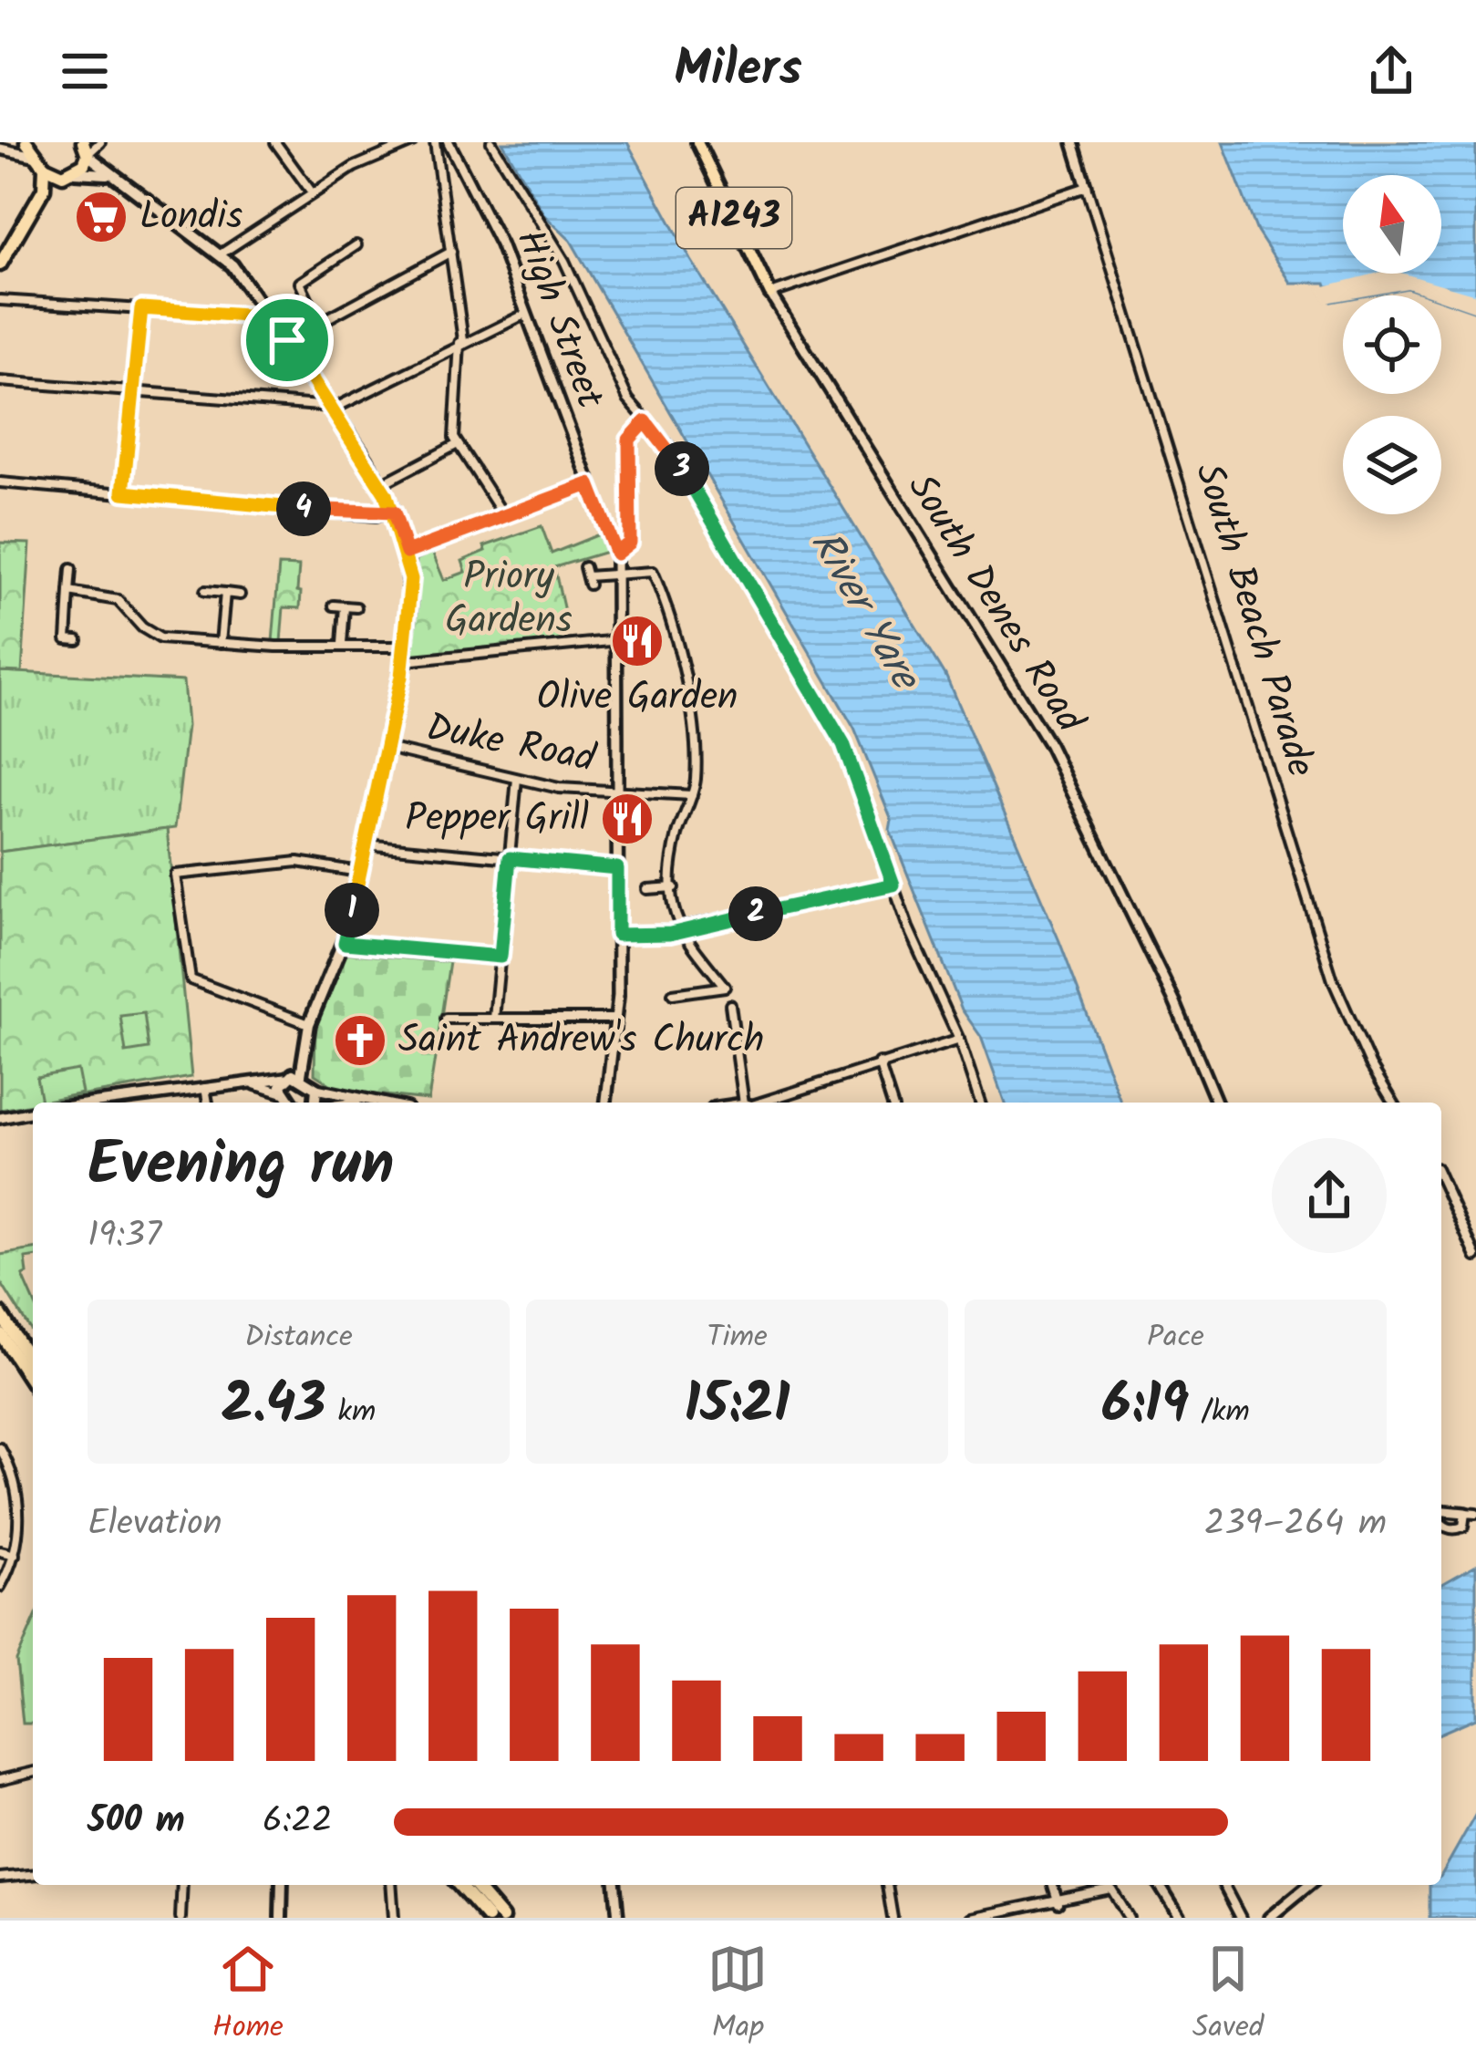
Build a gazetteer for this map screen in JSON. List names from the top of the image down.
{
  "streets": {
    "main road": ["A1243", "South Denes Road"],
    "street": ["High Street", "South Beach Parade", "Duke Road"]
  },
  "crossings": [
    ["High Street", "Duke Road"]
  ],
  "water": ["River Yare"],
  "parks": ["Priory Gardens"],
  "places": {
    "supermarket": ["Londis"],
    "restaurant": ["Olive Garden", "Pepper Grill"],
    "church": ["Saint Andrew's Church"]
  },
  "north": "top",
  "page": {
    "header": "Milers",
    "pins": [
      "3",
      "4",
      "1",
      "2"
    ],
    "heading": ["Evening run", "19:37"],
    "stats": [
      ["Distance", "2.43 km"],
      ["Time", "15:21"],
      ["Pace", "6:19 /km"]
    ],
    "chart": ["Elevation", "239–264 m"],
    "list": [
      {
        "name": "500 m",
        "note": "6:22"
      }
    ],
    "tabs": ["Home", "Map", "Saved"]
  }
}
